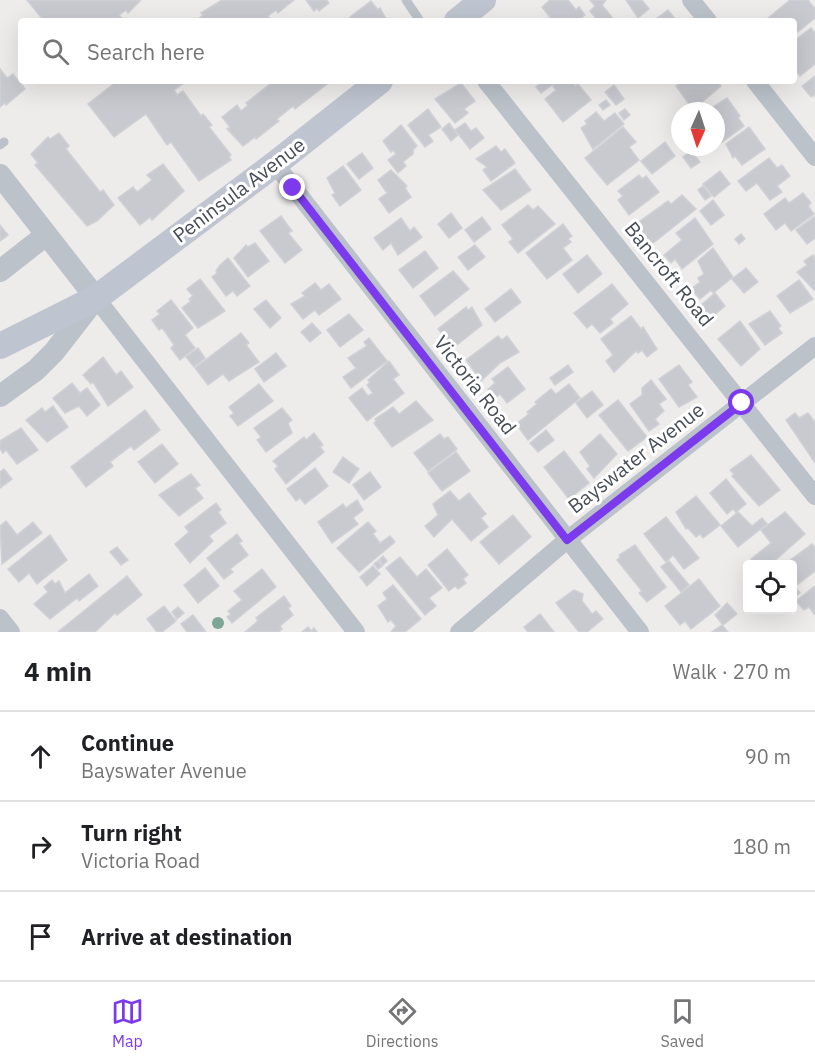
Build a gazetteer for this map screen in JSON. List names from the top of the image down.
{
  "streets": {
    "main road": ["Peninsula Avenue"],
    "street": ["Bancroft Road", "Victoria Road", "Bayswater Avenue"]
  },
  "crossings": [
    ["Peninsula Avenue", "Victoria Road"],
    ["Bancroft Road", "Bayswater Avenue"],
    ["Victoria Road", "Bayswater Avenue"]
  ],
  "north": "bottom",
  "page": {
    "search": "Search here",
    "heading": ["4 min", "Walk · 270 m"],
    "list": [
      ["Continue", "Bayswater Avenue", "90 m"],
      ["Turn right", "Victoria Road", "180 m"],
      "Arrive at destination"
    ],
    "nav": ["Map", "Directions", "Saved"]
  }
}
